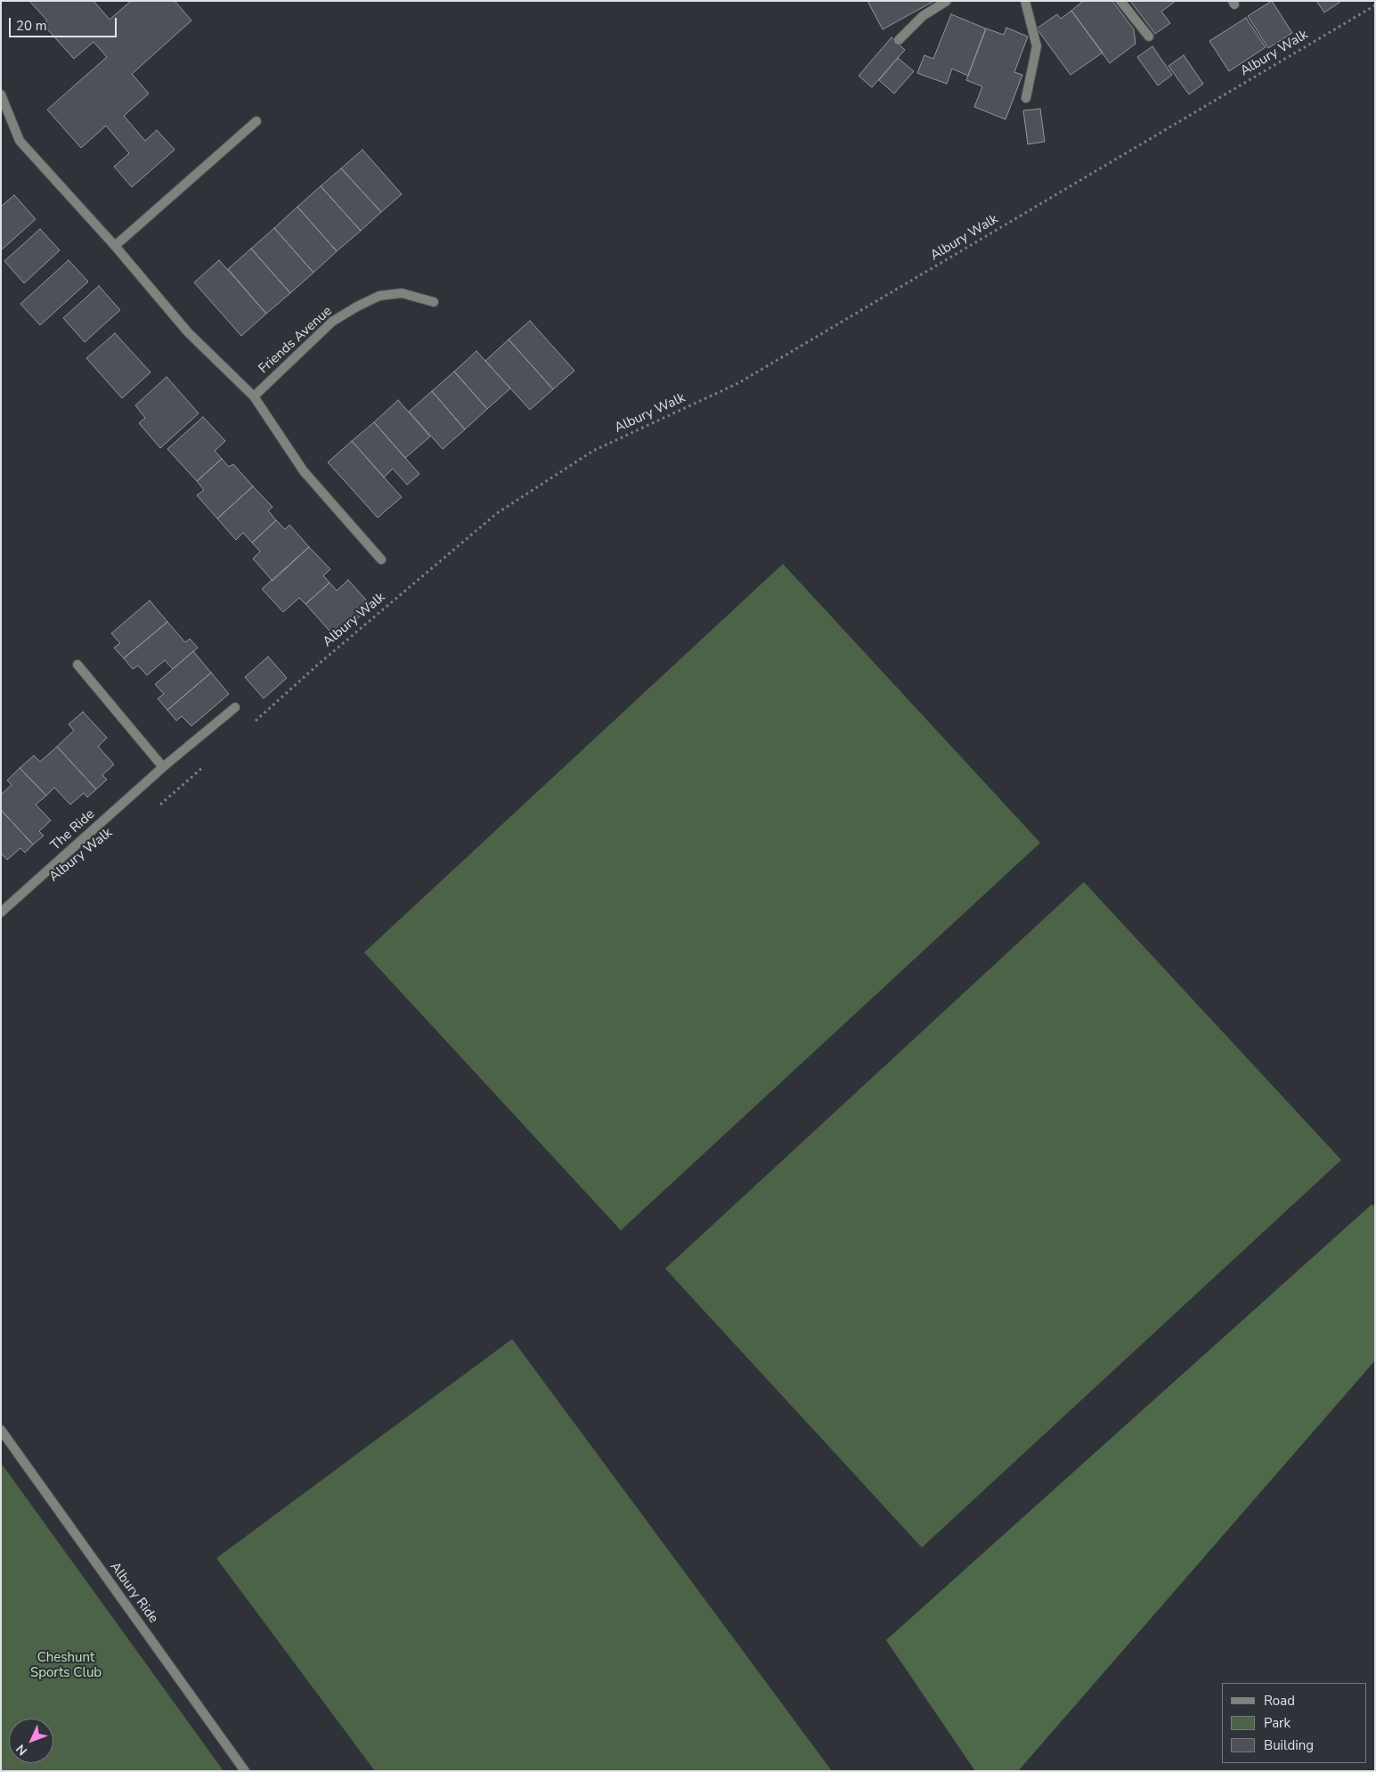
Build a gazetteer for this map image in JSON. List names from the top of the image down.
{
  "streets": {
    "street": ["Friends Avenue", "The Ride", "Albury Ride"],
    "path": ["Albury Walk"]
  },
  "parks": ["Cheshunt Sports Club"],
  "legend": ["Road", "Park", "Building"],
  "scale_bar": "20 m",
  "north": "bottom left"
}
